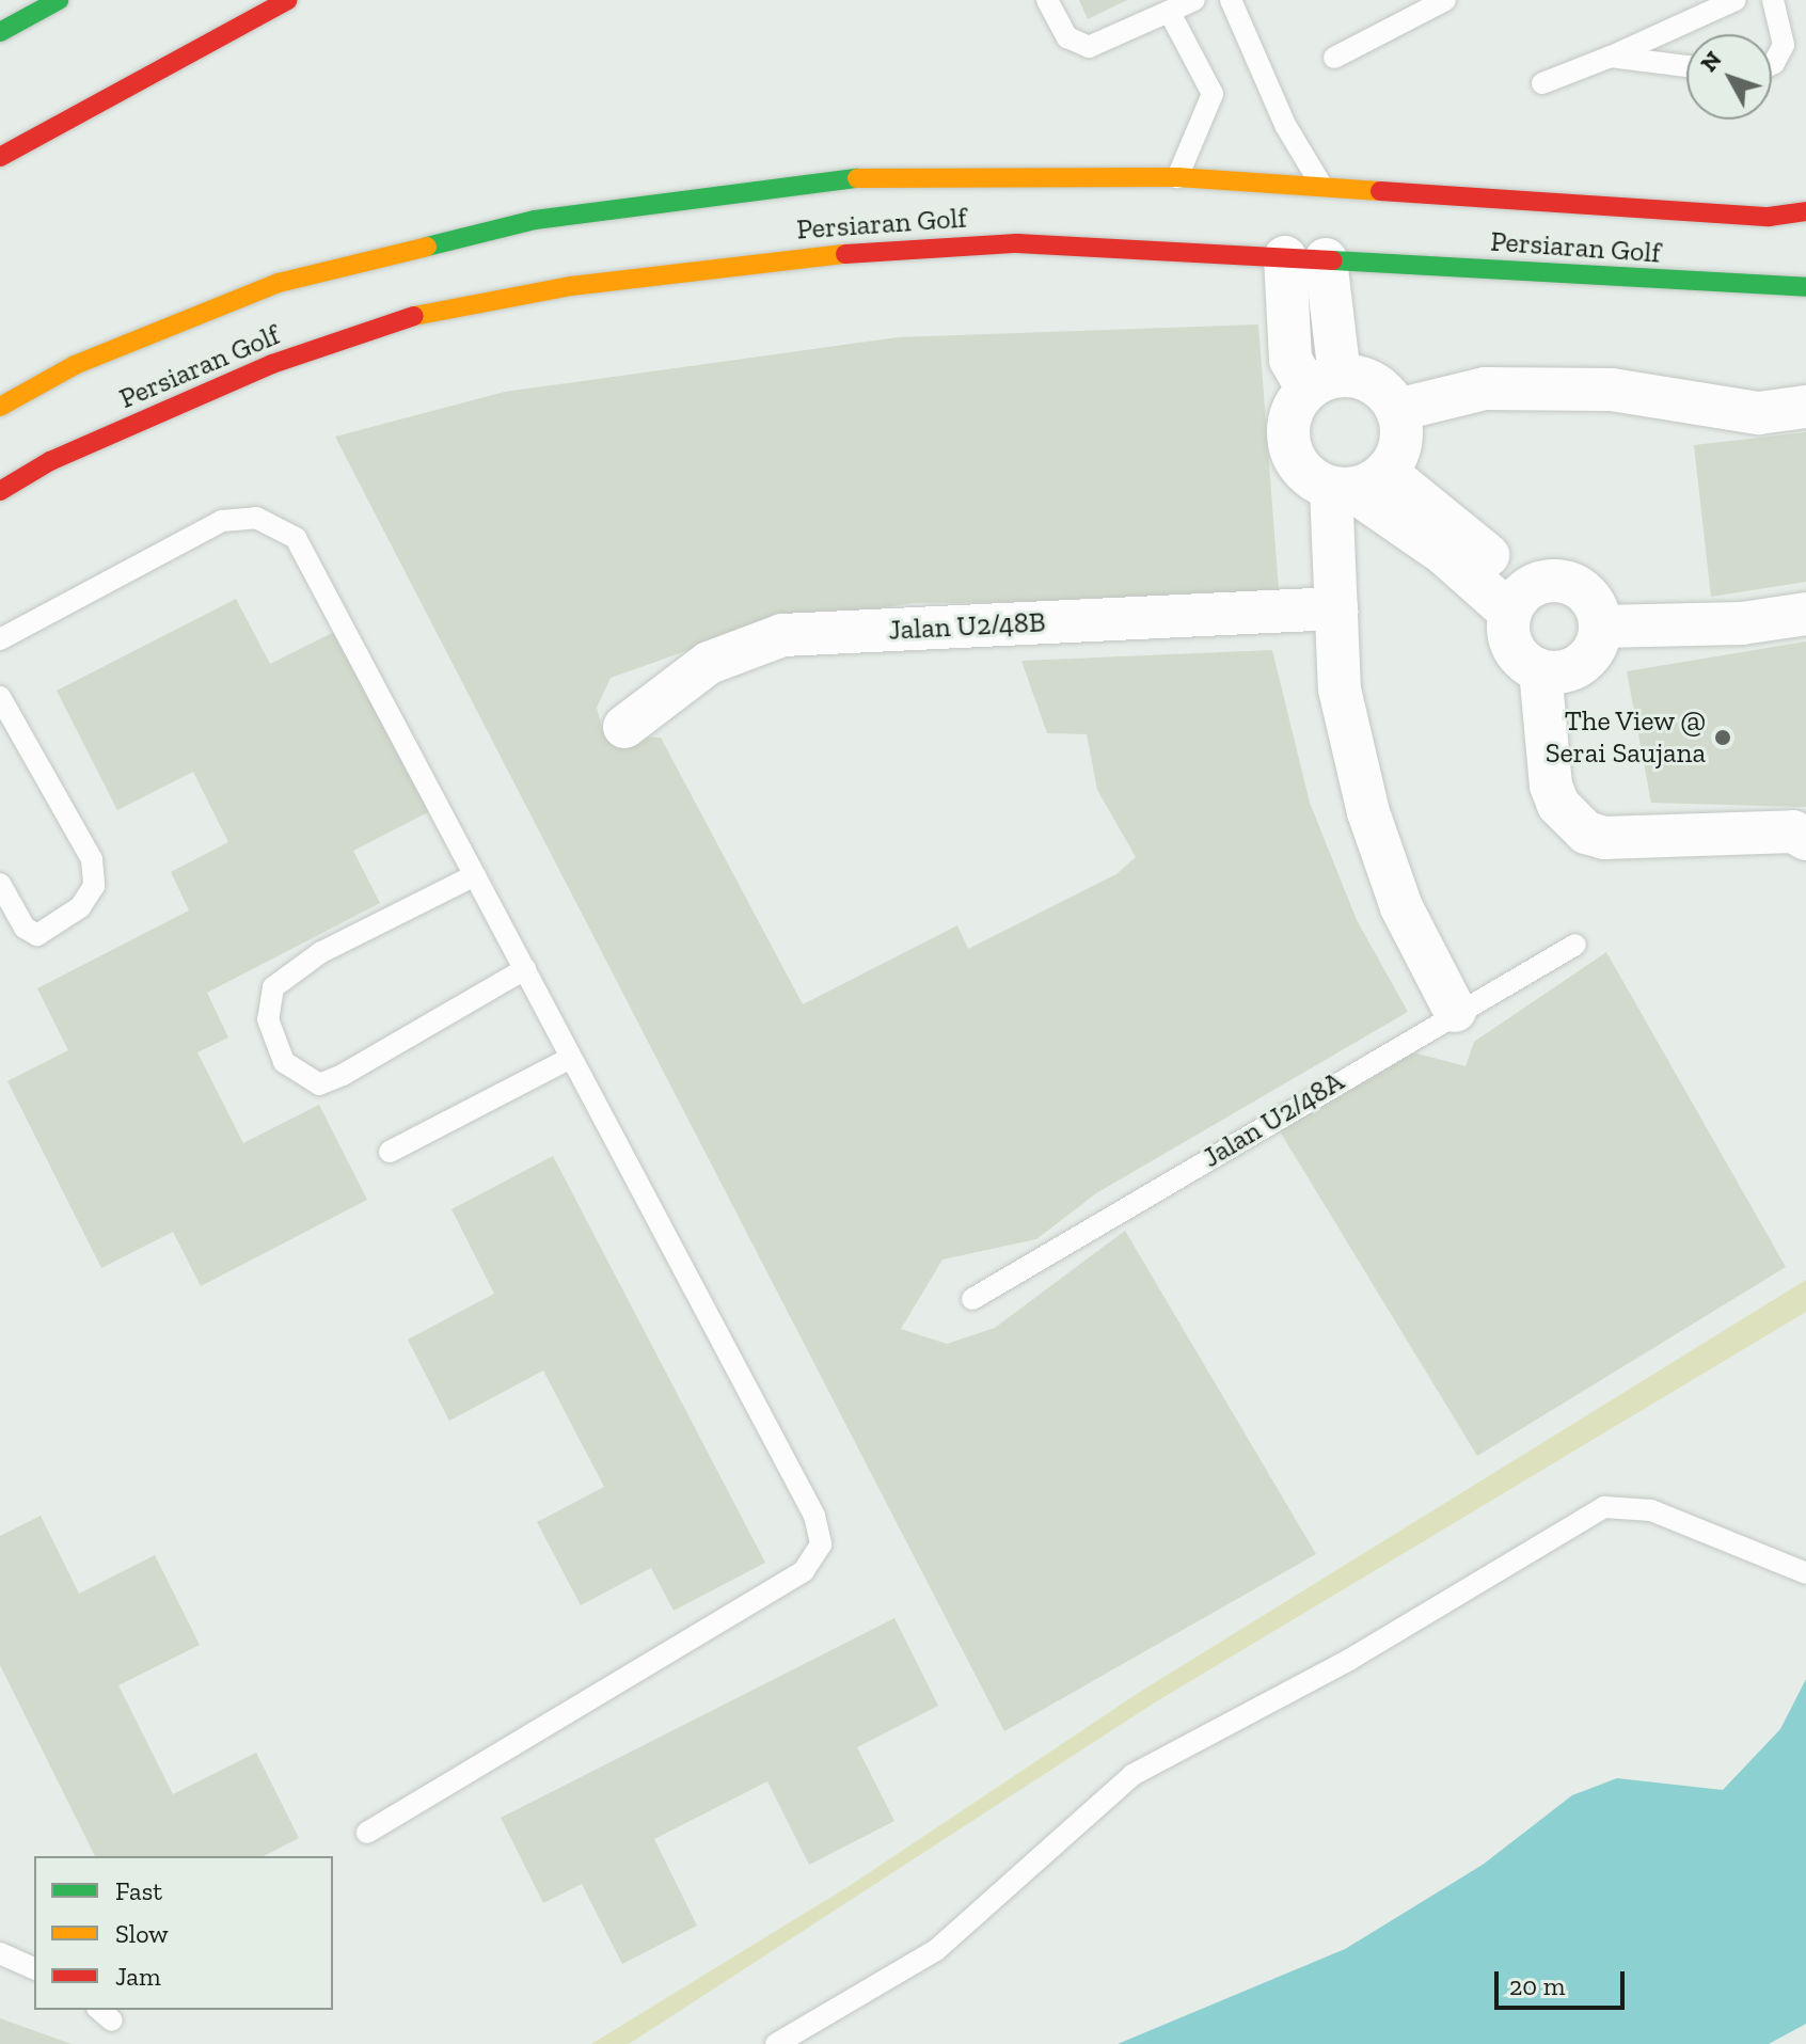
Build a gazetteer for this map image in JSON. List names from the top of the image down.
{
  "streets": {
    "street": ["Persiaran Golf", "Jalan U2/48B"],
    "lane": ["Jalan U2/48A"]
  },
  "places": ["The View @ Serai Saujana"],
  "legend": ["Fast", "Slow", "Jam"],
  "scale_bar": "20 m",
  "north": "top left"
}
